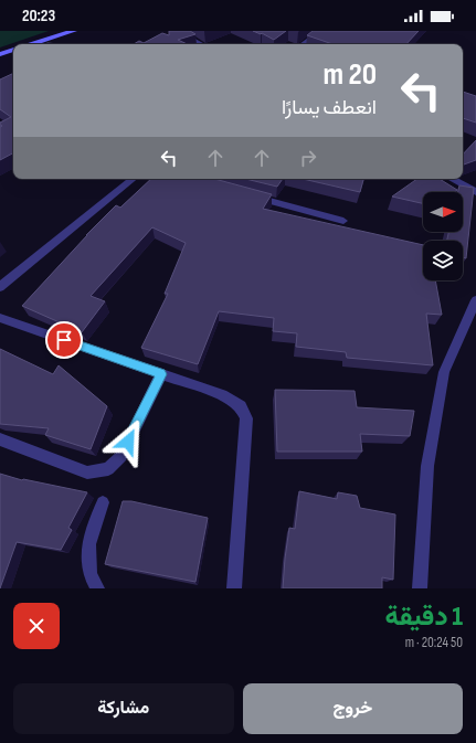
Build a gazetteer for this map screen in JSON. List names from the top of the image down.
{
  "north": "right",
  "page": {
    "status": "20:23",
    "turn": ["20 m", "انعطف يسارًا"],
    "heading": ["1 دقيقة", "50 m · 20:24"],
    "buttons": ["خروج", "مشاركة"]
  }
}
